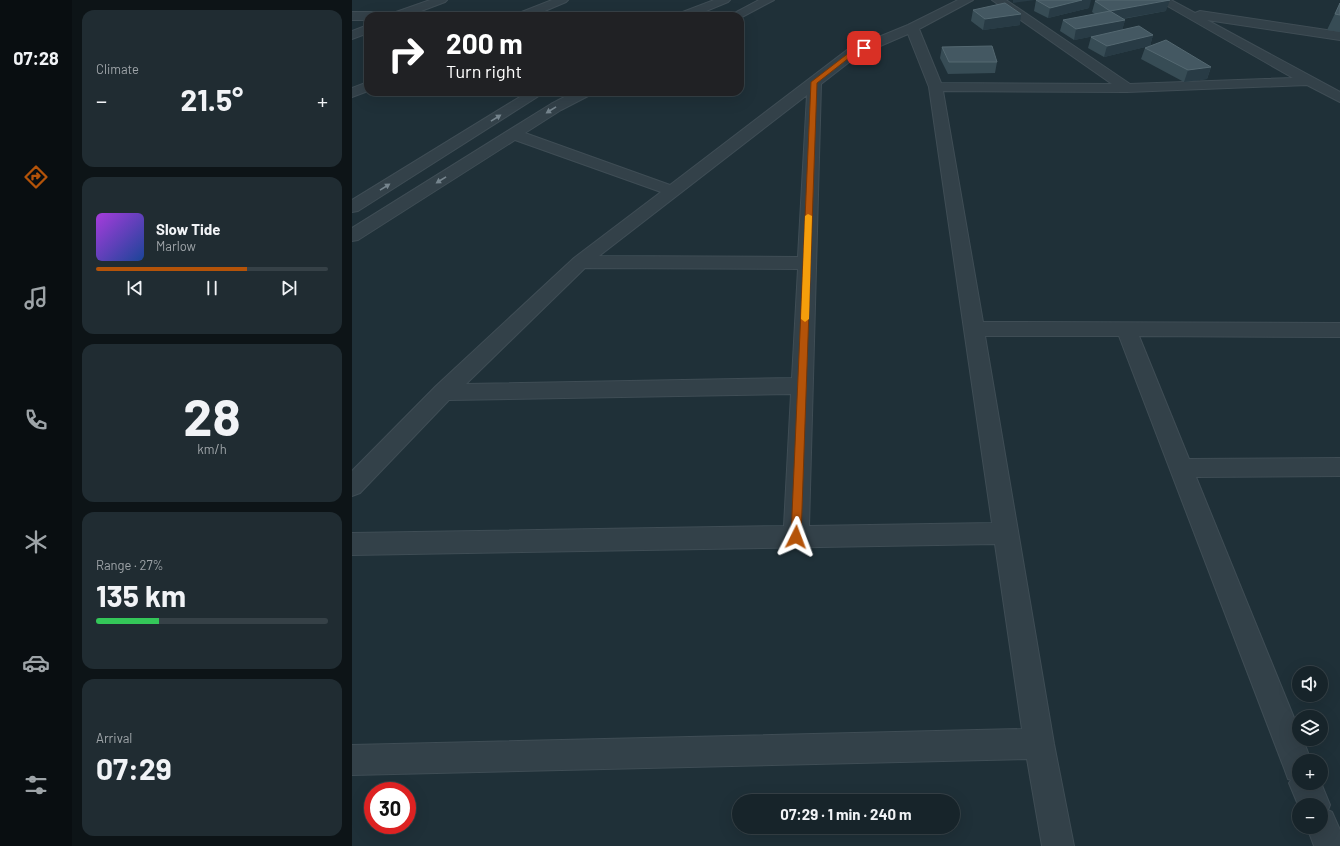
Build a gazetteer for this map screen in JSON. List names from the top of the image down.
{
  "page": {
    "tabs": "07:28",
    "tile": [
      "Climate",
      ["28", "km/h"],
      ["Range · 27%", "135 km"],
      ["Arrival", "07:29"]
    ],
    "turn": ["200 m", "Turn right"],
    "heat": ["−", "21.5°", "+"],
    "song": ["Slow Tide", "Marlow"],
    "map_buttons": ["+", "−"],
    "limit": "30",
    "trip": "07:29 · 1 min · 240 m"
  }
}
